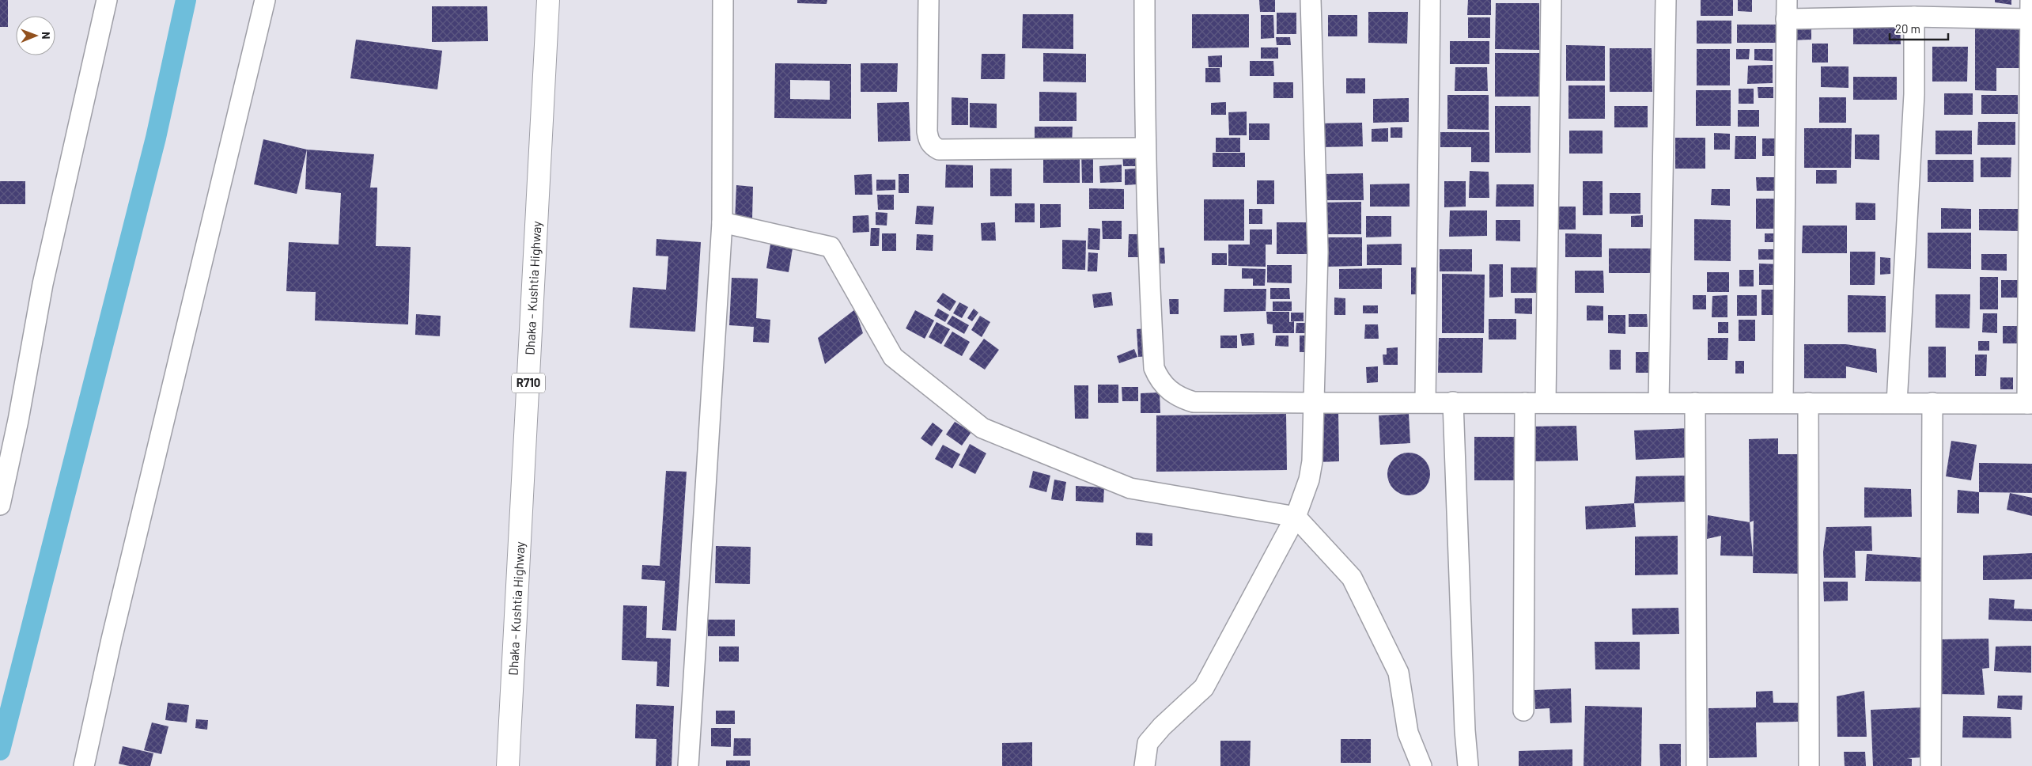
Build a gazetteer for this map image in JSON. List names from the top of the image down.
{
  "streets": {
    "main road": ["Dhaka - Kushtia Highway", "R710"]
  },
  "scale_bar": "20 m",
  "north": "right"
}
